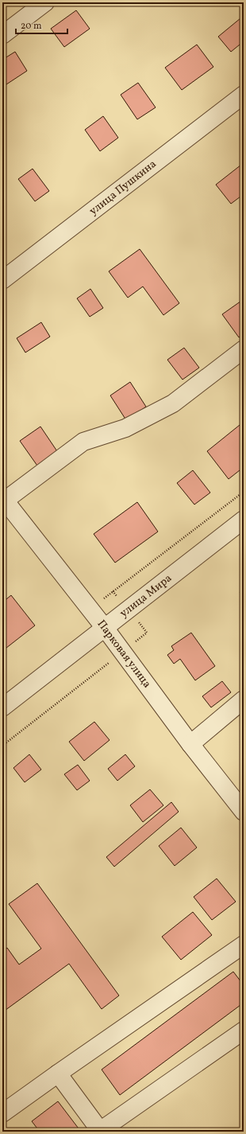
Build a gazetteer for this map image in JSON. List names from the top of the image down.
{
  "streets": {
    "street": ["улица Пушкина", "улица Мира", "Парковая улица"]
  },
  "crossings": [
    ["улица Мира", "Парковая улица"]
  ],
  "scale_bar": "20 m"
}
